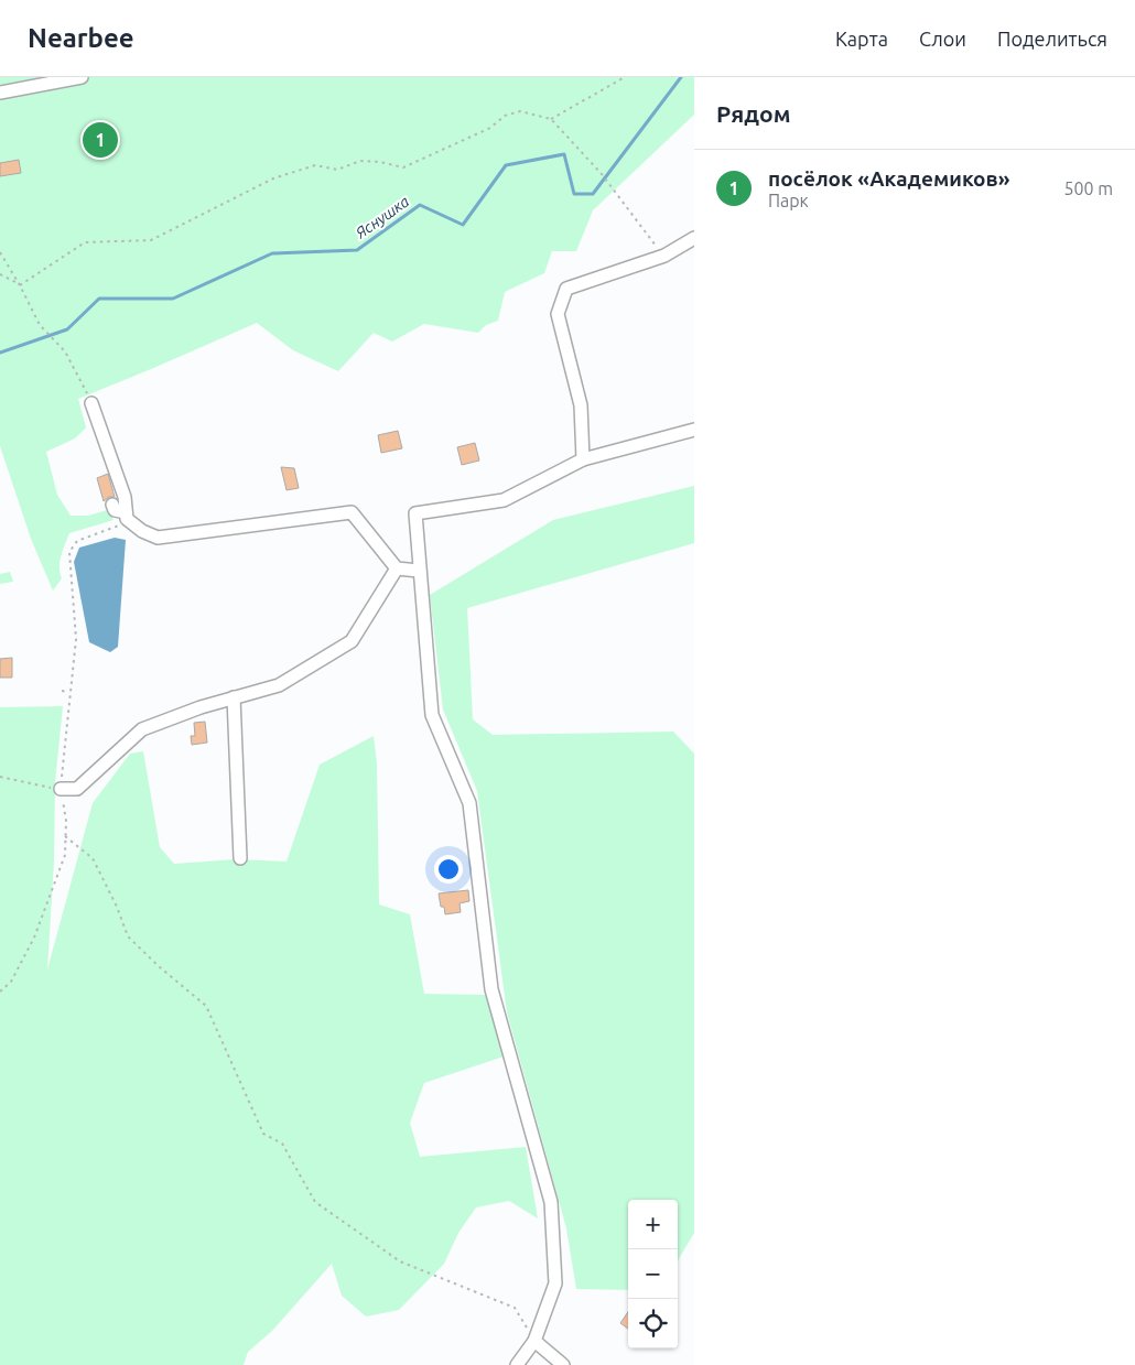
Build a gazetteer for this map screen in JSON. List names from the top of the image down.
{
  "water": ["Яснушка"],
  "page": {
    "header": "Nearbee",
    "nav": ["Карта", "Слои", "Поделиться"],
    "heading": "Рядом",
    "pins": "1",
    "list": [
      {
        "mark": "1",
        "name": "посёлок «Академиков»",
        "note": "Парк",
        "value": "500 m"
      }
    ],
    "map_buttons": ["+", "−"]
  }
}
